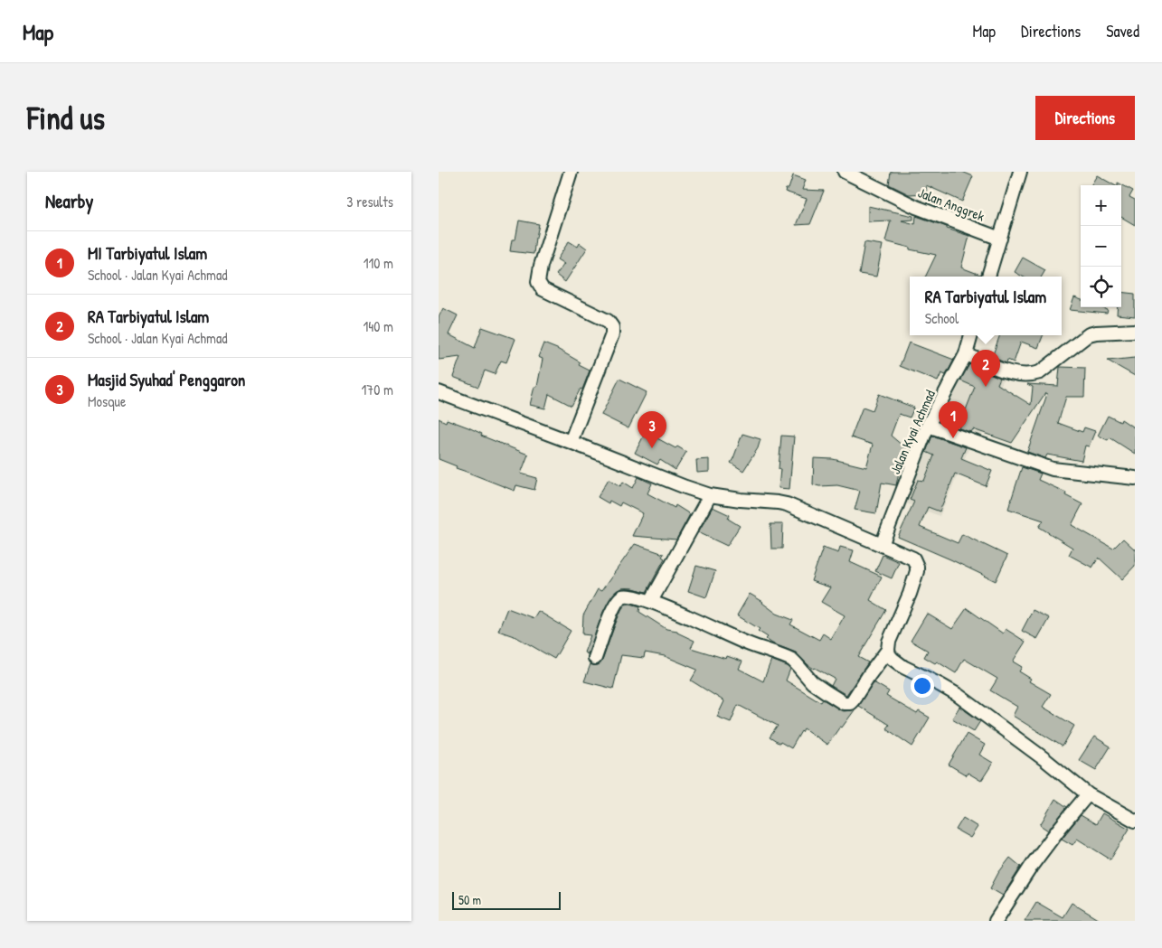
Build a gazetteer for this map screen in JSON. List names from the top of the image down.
{
  "streets": {
    "street": ["Jalan Anggrek", "Jalan Kyai Achmad"]
  },
  "scale_bar": "50 m",
  "page": {
    "header": "Map",
    "nav": ["Map", "Directions", "Saved"],
    "buttons": "Directions",
    "title": "Find us",
    "heading": ["Nearby", "3 results"],
    "map_buttons": ["+", "−"],
    "list": [
      {
        "mark": "1",
        "name": "MI Tarbiyatul Islam",
        "note": "School · Jalan Kyai Achmad",
        "value": "110 m"
      },
      {
        "mark": "2",
        "name": "RA Tarbiyatul Islam",
        "note": "School · Jalan Kyai Achmad",
        "value": "140 m"
      },
      {
        "mark": "3",
        "name": "Masjid Syuhad' Penggaron",
        "note": "Mosque",
        "value": "170 m"
      }
    ],
    "popup": ["RA Tarbiyatul Islam", "School"],
    "pins": ["2", "1", "3"],
    "scale": "50 m"
  }
}
